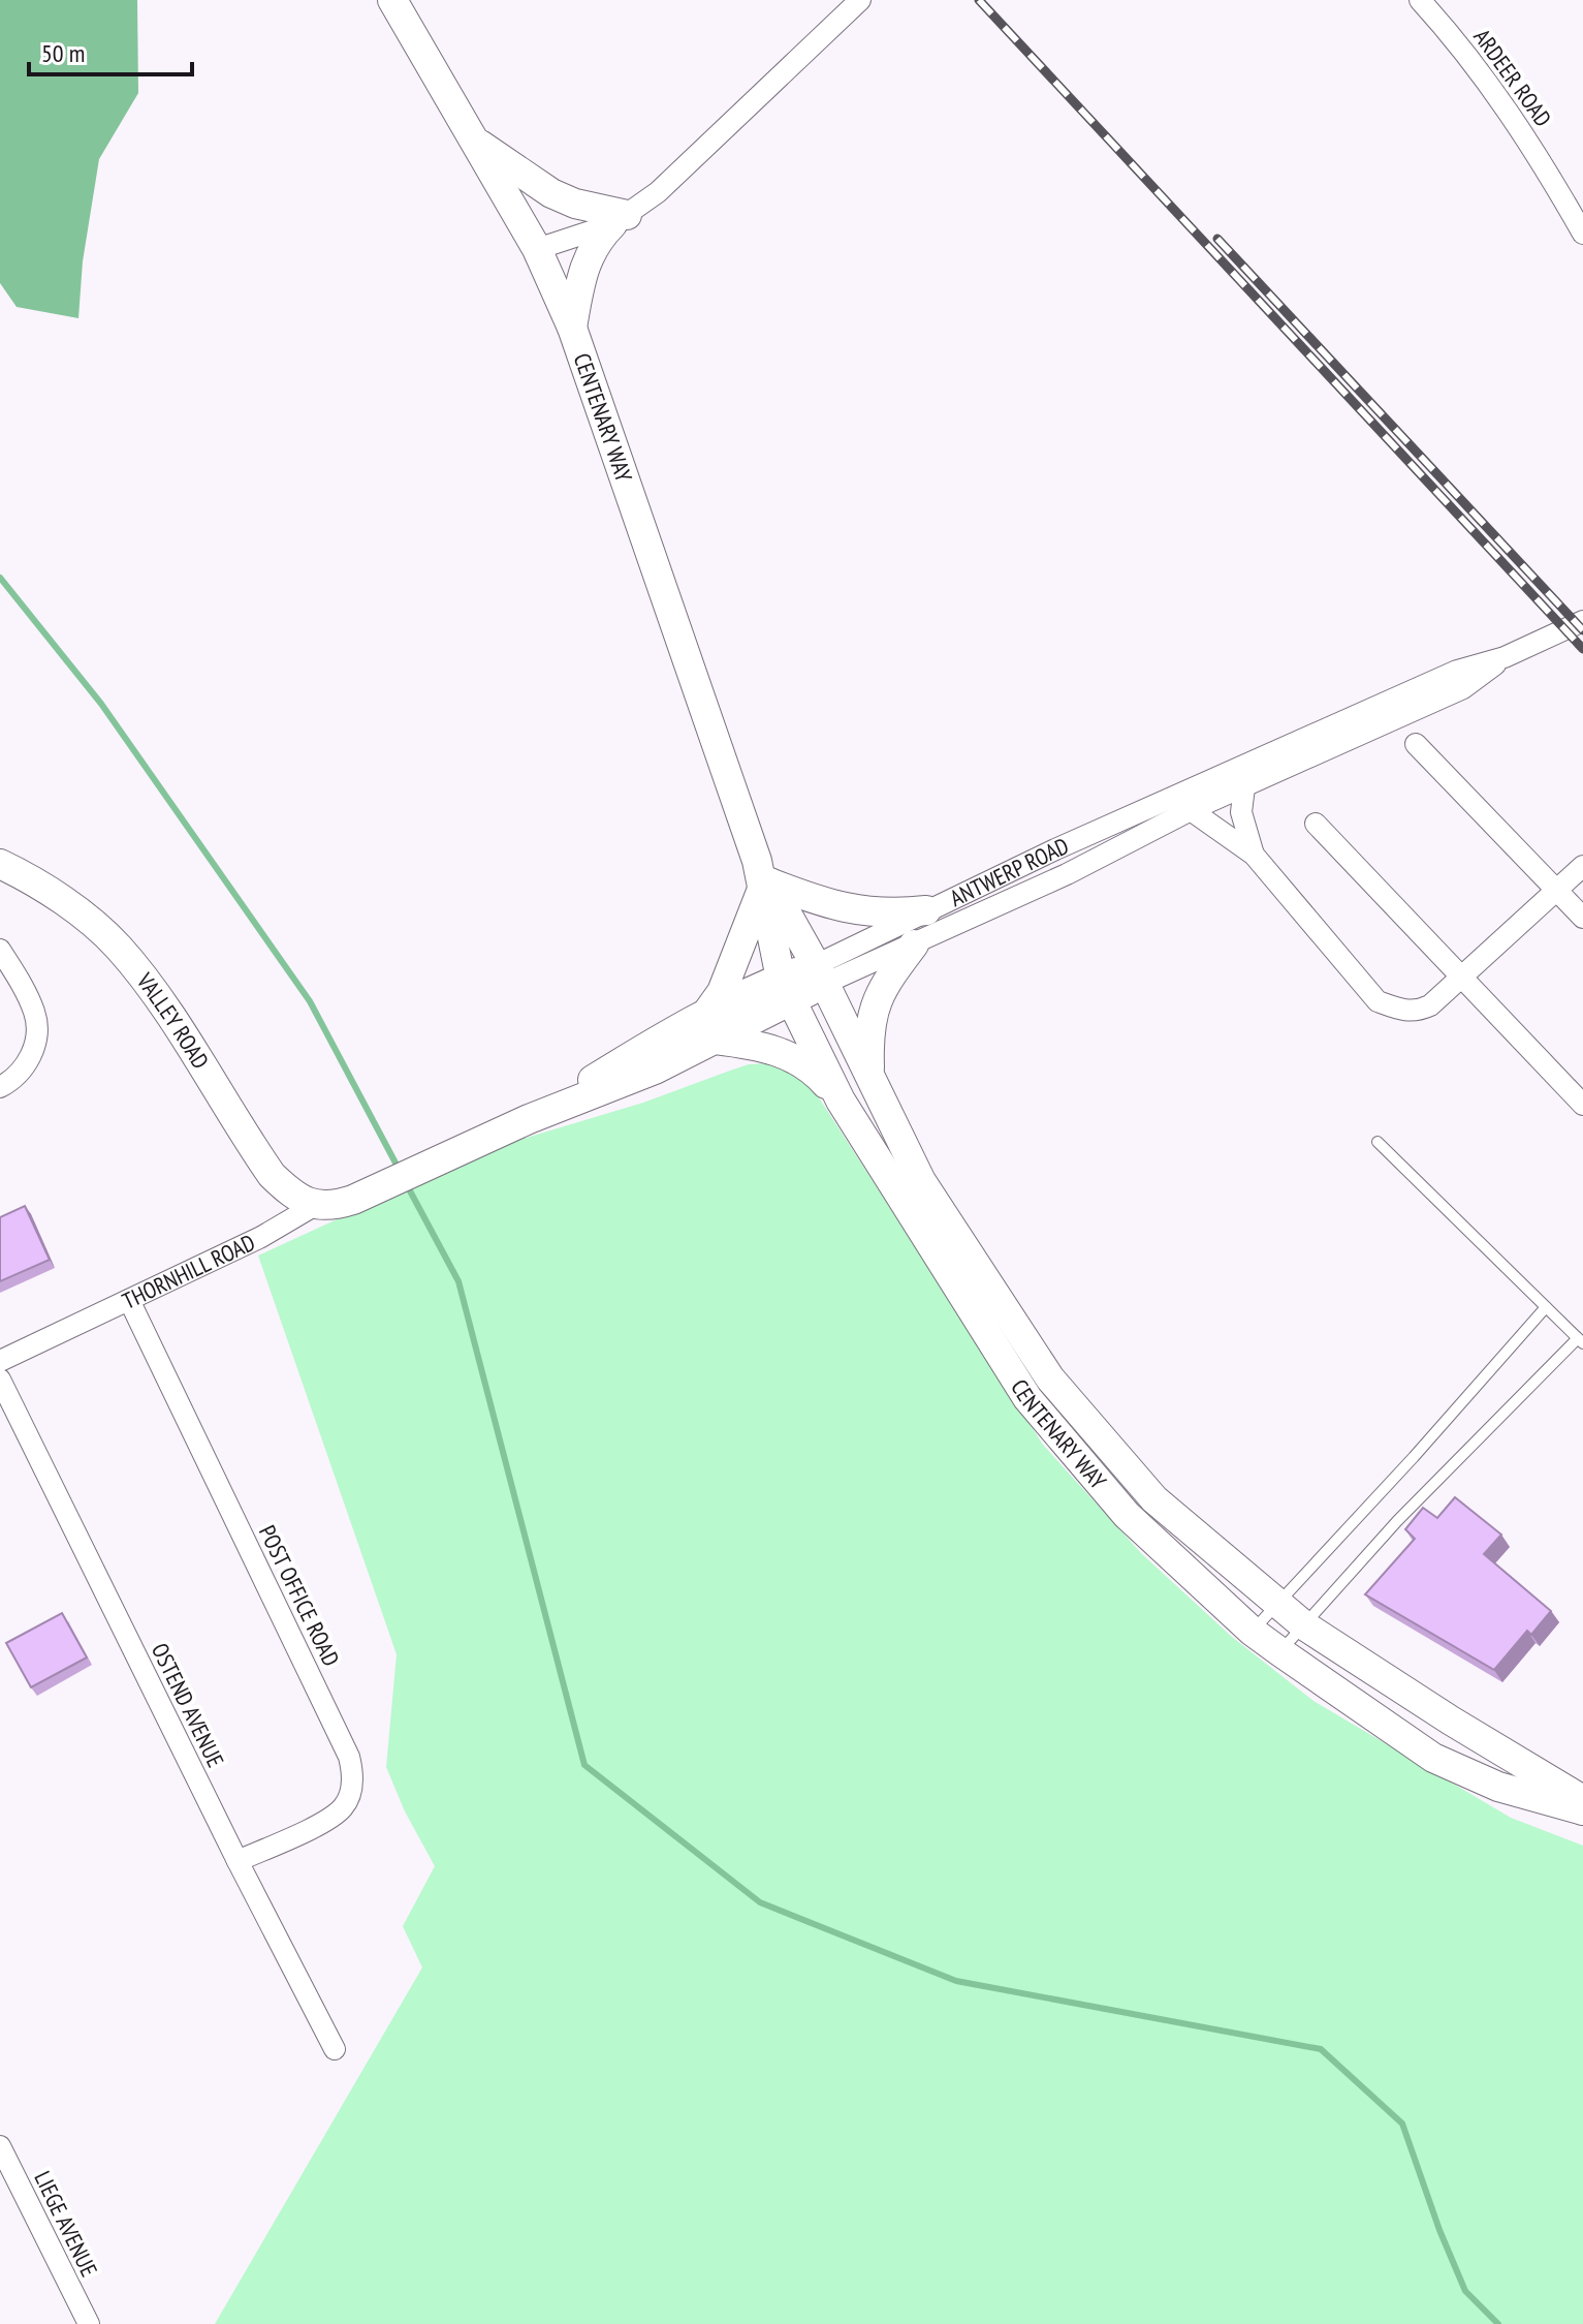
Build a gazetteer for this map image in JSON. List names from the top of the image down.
{
  "streets": {
    "main road": [
      "CENTENARY WAY",
      "ANTWERP ROAD",
      "VALLEY ROAD",
      "THORNHILL ROAD"
    ],
    "street": [
      "ARDEER ROAD",
      "POST OFFICE ROAD",
      "OSTEND AVENUE",
      "LIEGE AVENUE"
    ]
  },
  "crossings": [
    ["CENTENARY WAY", "ANTWERP ROAD"],
    ["ANTWERP ROAD", "THORNHILL ROAD"],
    ["VALLEY ROAD", "THORNHILL ROAD"],
    ["THORNHILL ROAD", "POST OFFICE ROAD"],
    ["POST OFFICE ROAD", "OSTEND AVENUE"]
  ],
  "scale_bar": "50 m"
}
